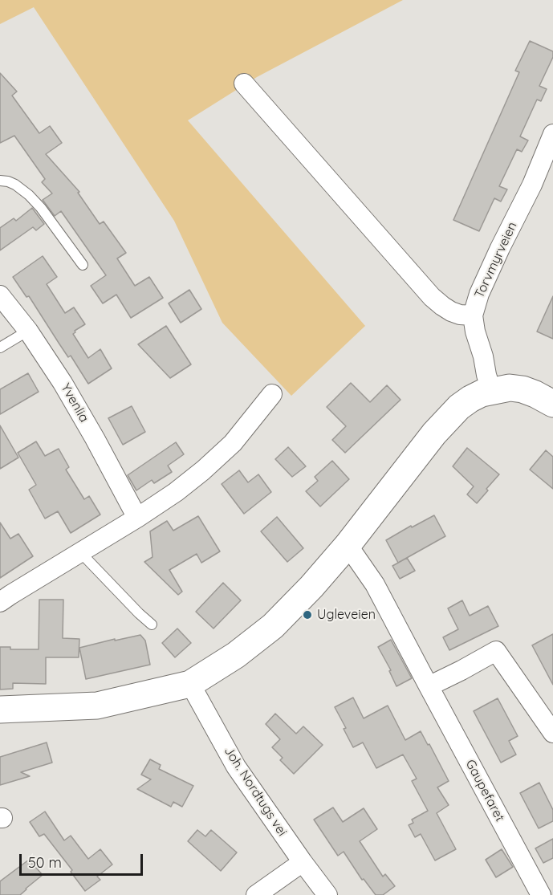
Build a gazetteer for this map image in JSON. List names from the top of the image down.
{
  "streets": {
    "street": [
      "Torvmyrveien",
      "Yvenlia",
      "Gaupefaret",
      "Joh. Nordtugs vei"
    ]
  },
  "places": ["Ugleveien"],
  "scale_bar": "50 m"
}
